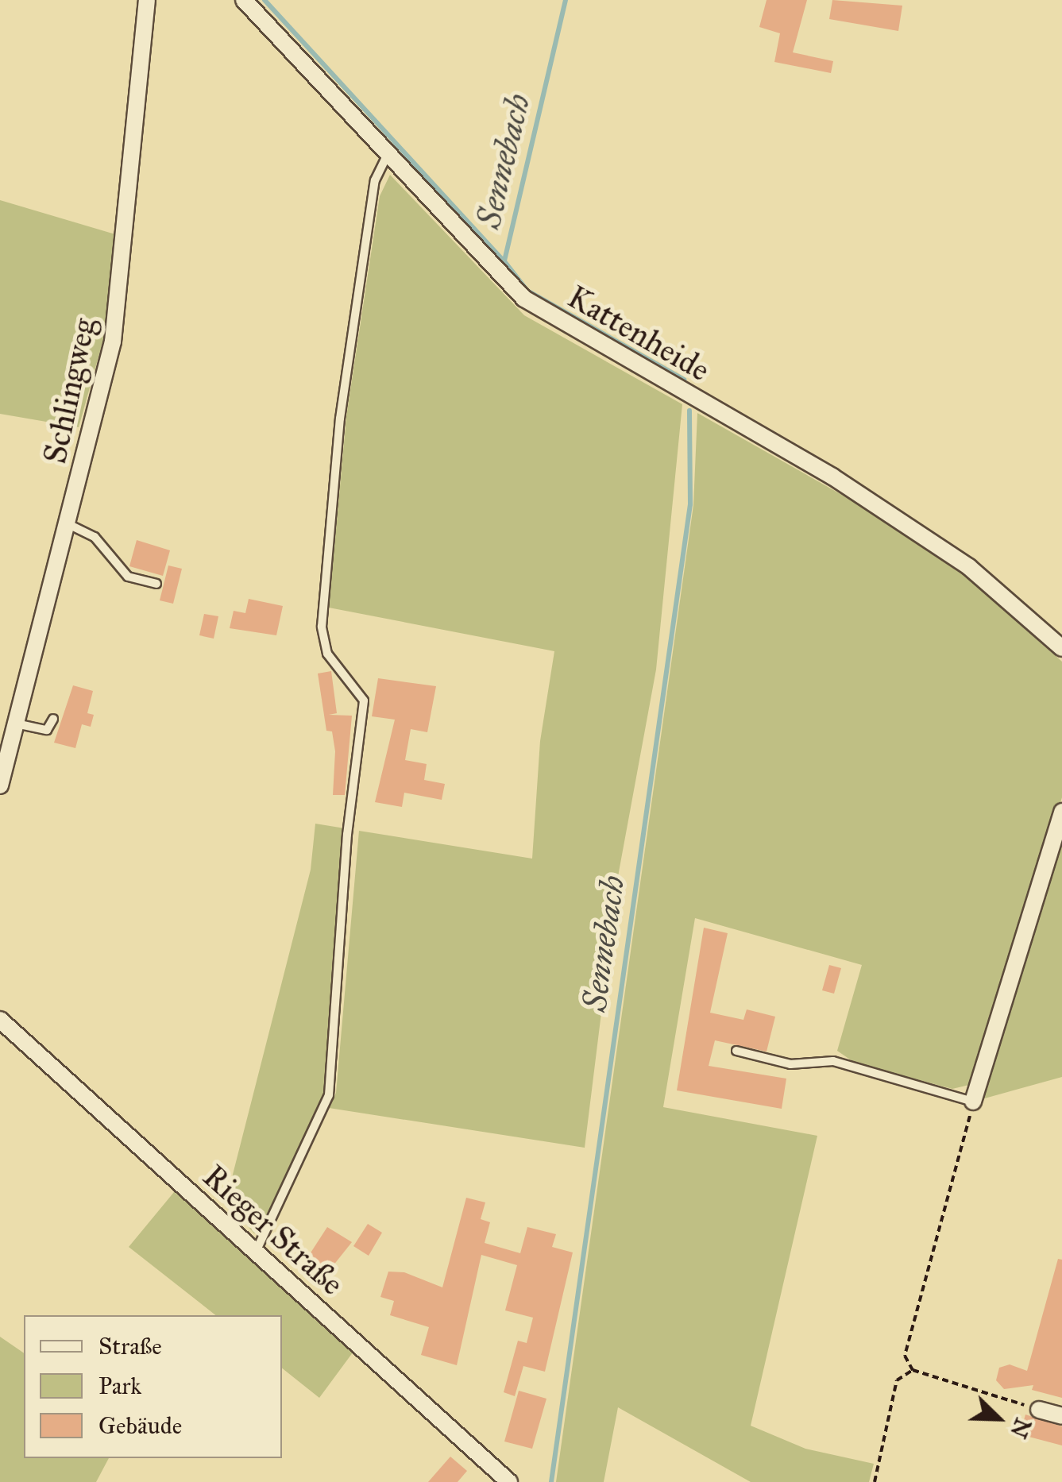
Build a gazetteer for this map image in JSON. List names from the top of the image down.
{
  "streets": {
    "street": ["Kattenheide", "Schlingweg", "Rieger Straße"]
  },
  "water": ["Sennebach"],
  "legend": ["Straße", "Park", "Gebäude"],
  "north": "bottom right"
}
